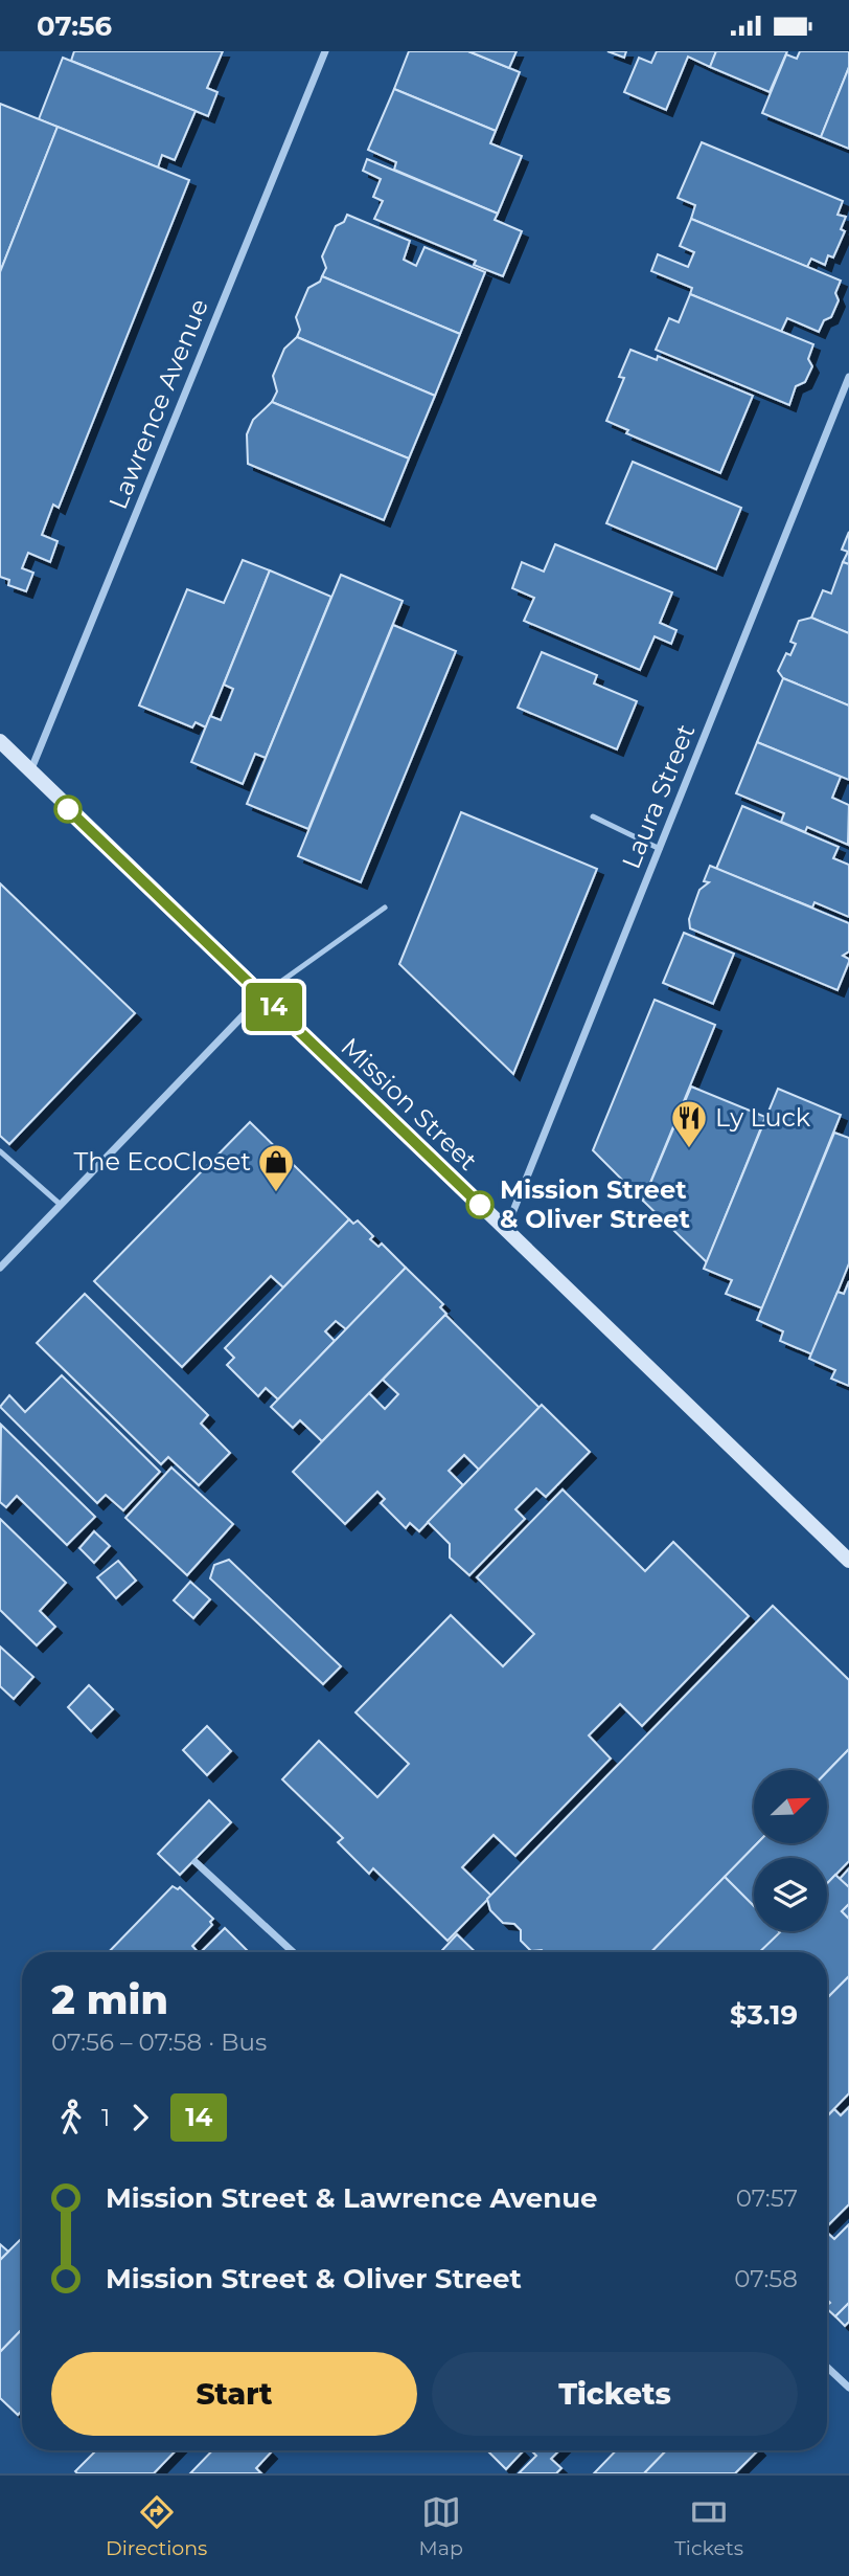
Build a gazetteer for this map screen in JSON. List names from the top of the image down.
{
  "streets": {
    "main road": ["Mission Street"],
    "street": ["Lawrence Avenue", "Laura Street"]
  },
  "crossings": [
    ["Lawrence Avenue", "Mission Street"],
    ["Laura Street", "Mission Street"]
  ],
  "places": {
    "restaurant": ["Ly Luck"],
    "shop": ["The EcoCloset"],
    "other": ["Mission Street & Oliver Street"]
  },
  "lines": ["bus line 14"],
  "north": "top right",
  "page": {
    "status": "07:56",
    "on_map": "14",
    "heading": ["2 min", "07:56 – 07:58 · Bus", "$3.19"],
    "legs": ["1", "14"],
    "list": [
      {
        "name": "Mission Street & Lawrence Avenue",
        "value": "07:57"
      },
      {
        "name": "Mission Street & Oliver Street",
        "value": "07:58"
      }
    ],
    "buttons": ["Start", "Tickets"],
    "tabs": ["Directions", "Map", "Tickets"]
  }
}
